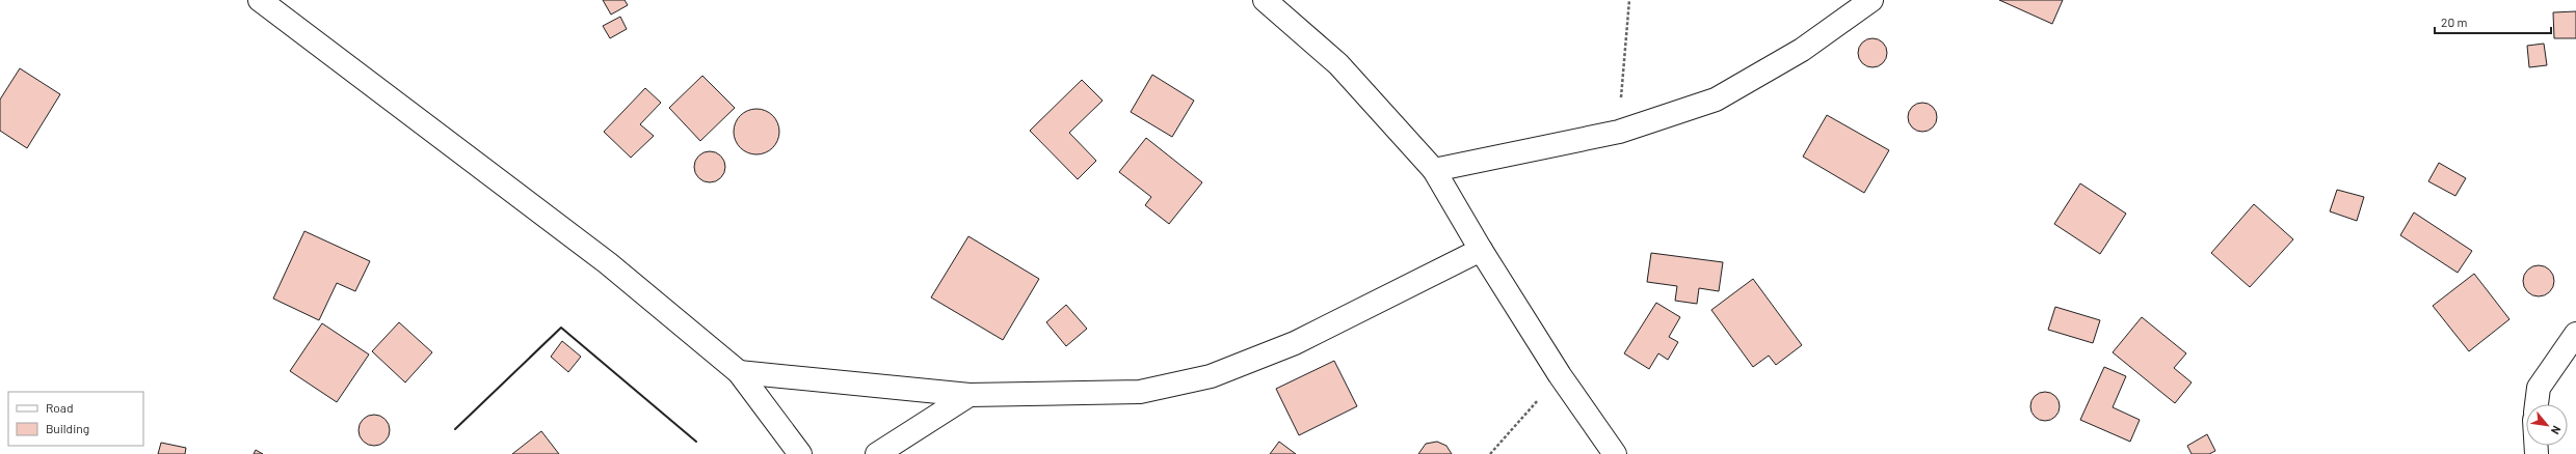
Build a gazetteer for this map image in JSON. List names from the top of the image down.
{
  "legend": ["Road", "Building"],
  "scale_bar": "20 m",
  "north": "bottom right"
}
